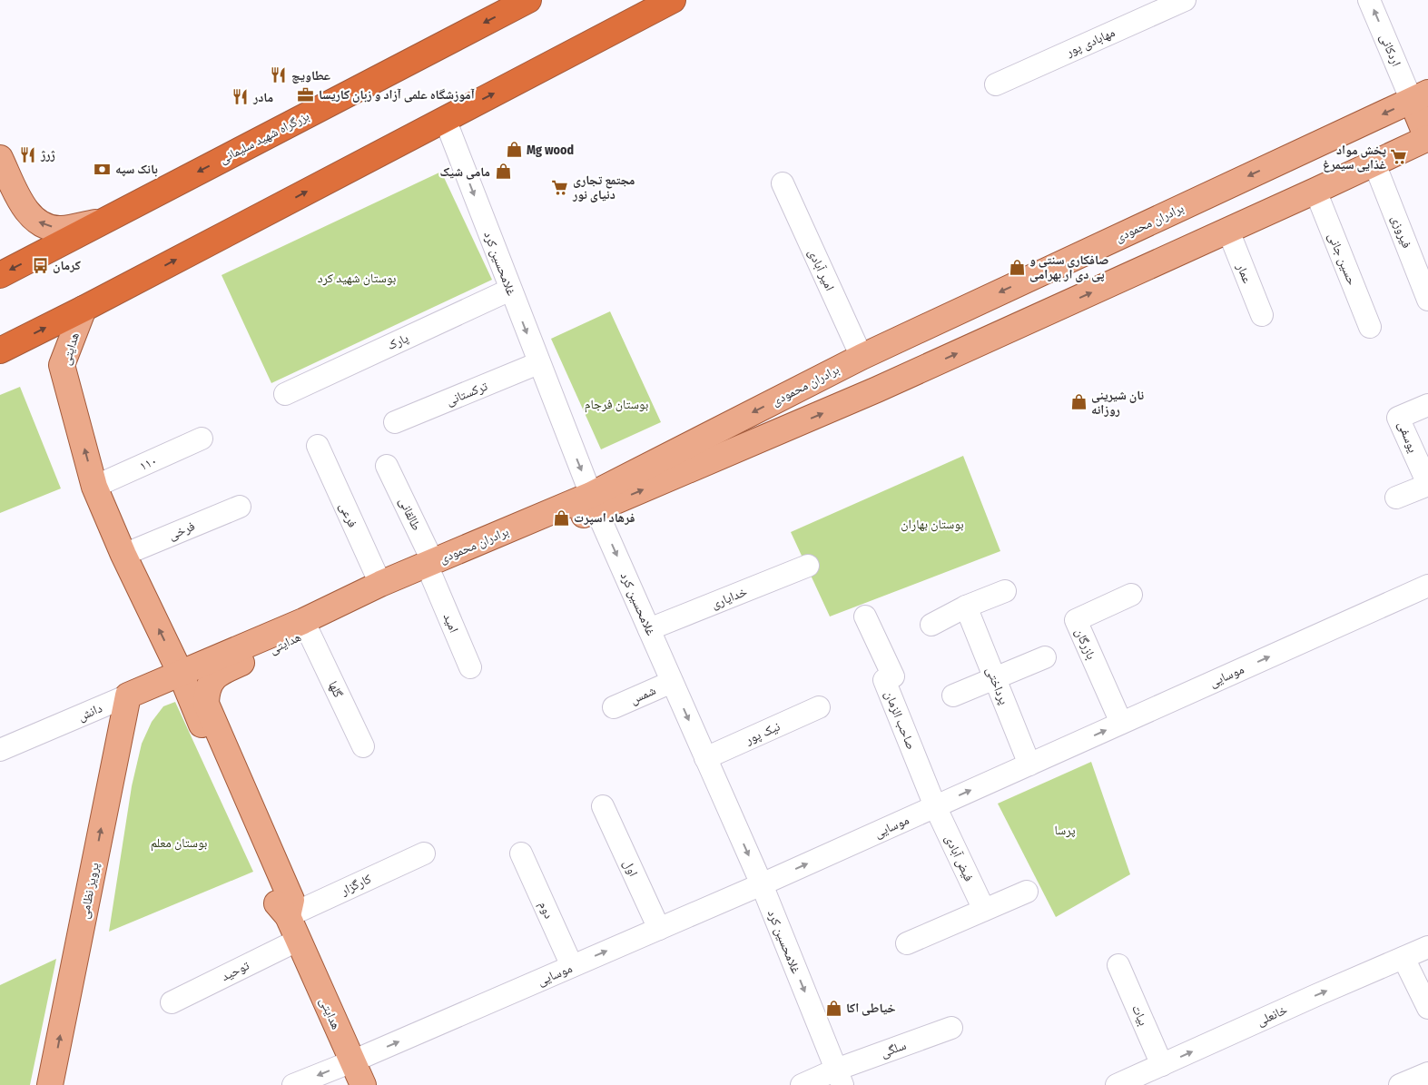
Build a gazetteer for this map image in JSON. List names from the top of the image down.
{
  "streets": {
    "highway": ["بزرگراه شهید سلیمانی"],
    "main road": [
      "برادران محمودی",
      "هدایتی",
      "دانش",
      "پرویز نظامی"
    ],
    "street": [
      "مهابادی پور",
      "اردکانی",
      "فیروزی",
      "حسین جانی",
      "غلامحسین کرد",
      "امیر آبادی",
      "عمار",
      "پارک",
      "ترکستانی",
      "یوسفی",
      "۱۱۰",
      "طالقانی",
      "فرعی",
      "فرخی",
      "خدایاری",
      "امید",
      "بازرگان",
      "موسایی",
      "پرداختی",
      "گلها",
      "شمس",
      "صاحب الزمان",
      "نیک پور",
      "فیض آبادی",
      "اول",
      "کارگزار",
      "دوم",
      "توحید",
      "بیات",
      "خانعلی",
      "سلگی"
    ]
  },
  "crossings": [
    ["اردکانی", "برادران محمودی"],
    ["برادران محمودی", "غلامحسین کرد"],
    ["برادران محمودی", "امیر آبادی"],
    ["برادران محمودی", "هدایتی"],
    ["برادران محمودی", "طالقانی"],
    ["برادران محمودی", "فرعی"],
    ["برادران محمودی", "امید"],
    ["برادران محمودی", "دانش"],
    ["غلامحسین کرد", "پارک"],
    ["غلامحسین کرد", "هدایتی"],
    ["غلامحسین کرد", "ترکستانی"],
    ["غلامحسین کرد", "خدایاری"],
    ["غلامحسین کرد", "موسایی"],
    ["غلامحسین کرد", "شمس"],
    ["غلامحسین کرد", "نیک پور"],
    ["غلامحسین کرد", "سلگی"],
    ["هدایتی", "۱۱۰"],
    ["هدایتی", "طالقانی"],
    ["هدایتی", "فرخی"],
    ["هدایتی", "امید"],
    ["هدایتی", "موسایی"],
    ["هدایتی", "گلها"],
    ["هدایتی", "دانش"],
    ["هدایتی", "کارگزار"],
    ["هدایتی", "توحید"],
    ["طالقانی", "امید"],
    ["بازرگان", "موسایی"],
    ["موسایی", "پرداختی"],
    ["موسایی", "صاحب الزمان"],
    ["موسایی", "فیض آبادی"],
    ["موسایی", "اول"],
    ["موسایی", "دوم"],
    ["دانش", "پرویز نظامی"],
    ["صاحب الزمان", "فیض آبادی"],
    ["بیات", "خانعلی"]
  ],
  "one_way": [
    "اردکانی",
    "غلامحسین کرد",
    "موسایی",
    "پرویز نظامی",
    "خانعلی"
  ],
  "parks": [
    "بوستان شهید کرد",
    "بوستان فرجام",
    "بوستان بهاران",
    "پرسا",
    "بوستان معلم"
  ],
  "places": {
    "restaurant": ["عطاویچ", "مادر", "ژرژ"],
    "office": ["آموزشگاه علمی آزاد و زبان کاریسا"],
    "shop": [
      "Mg wood",
      "مامی شیک",
      "صافکاری سنتی و پی دی ار بهرامی",
      "نان شیرینی روزانه",
      "فرهاد اسپرت",
      "خیاطی اکا"
    ],
    "supermarket": ["پخش مواد غذایی سیمرغ", "مجتمع تجاری دنیای نور"],
    "bank": ["بانک سپه"],
    "bus stop": ["کرمان"]
  }
}
